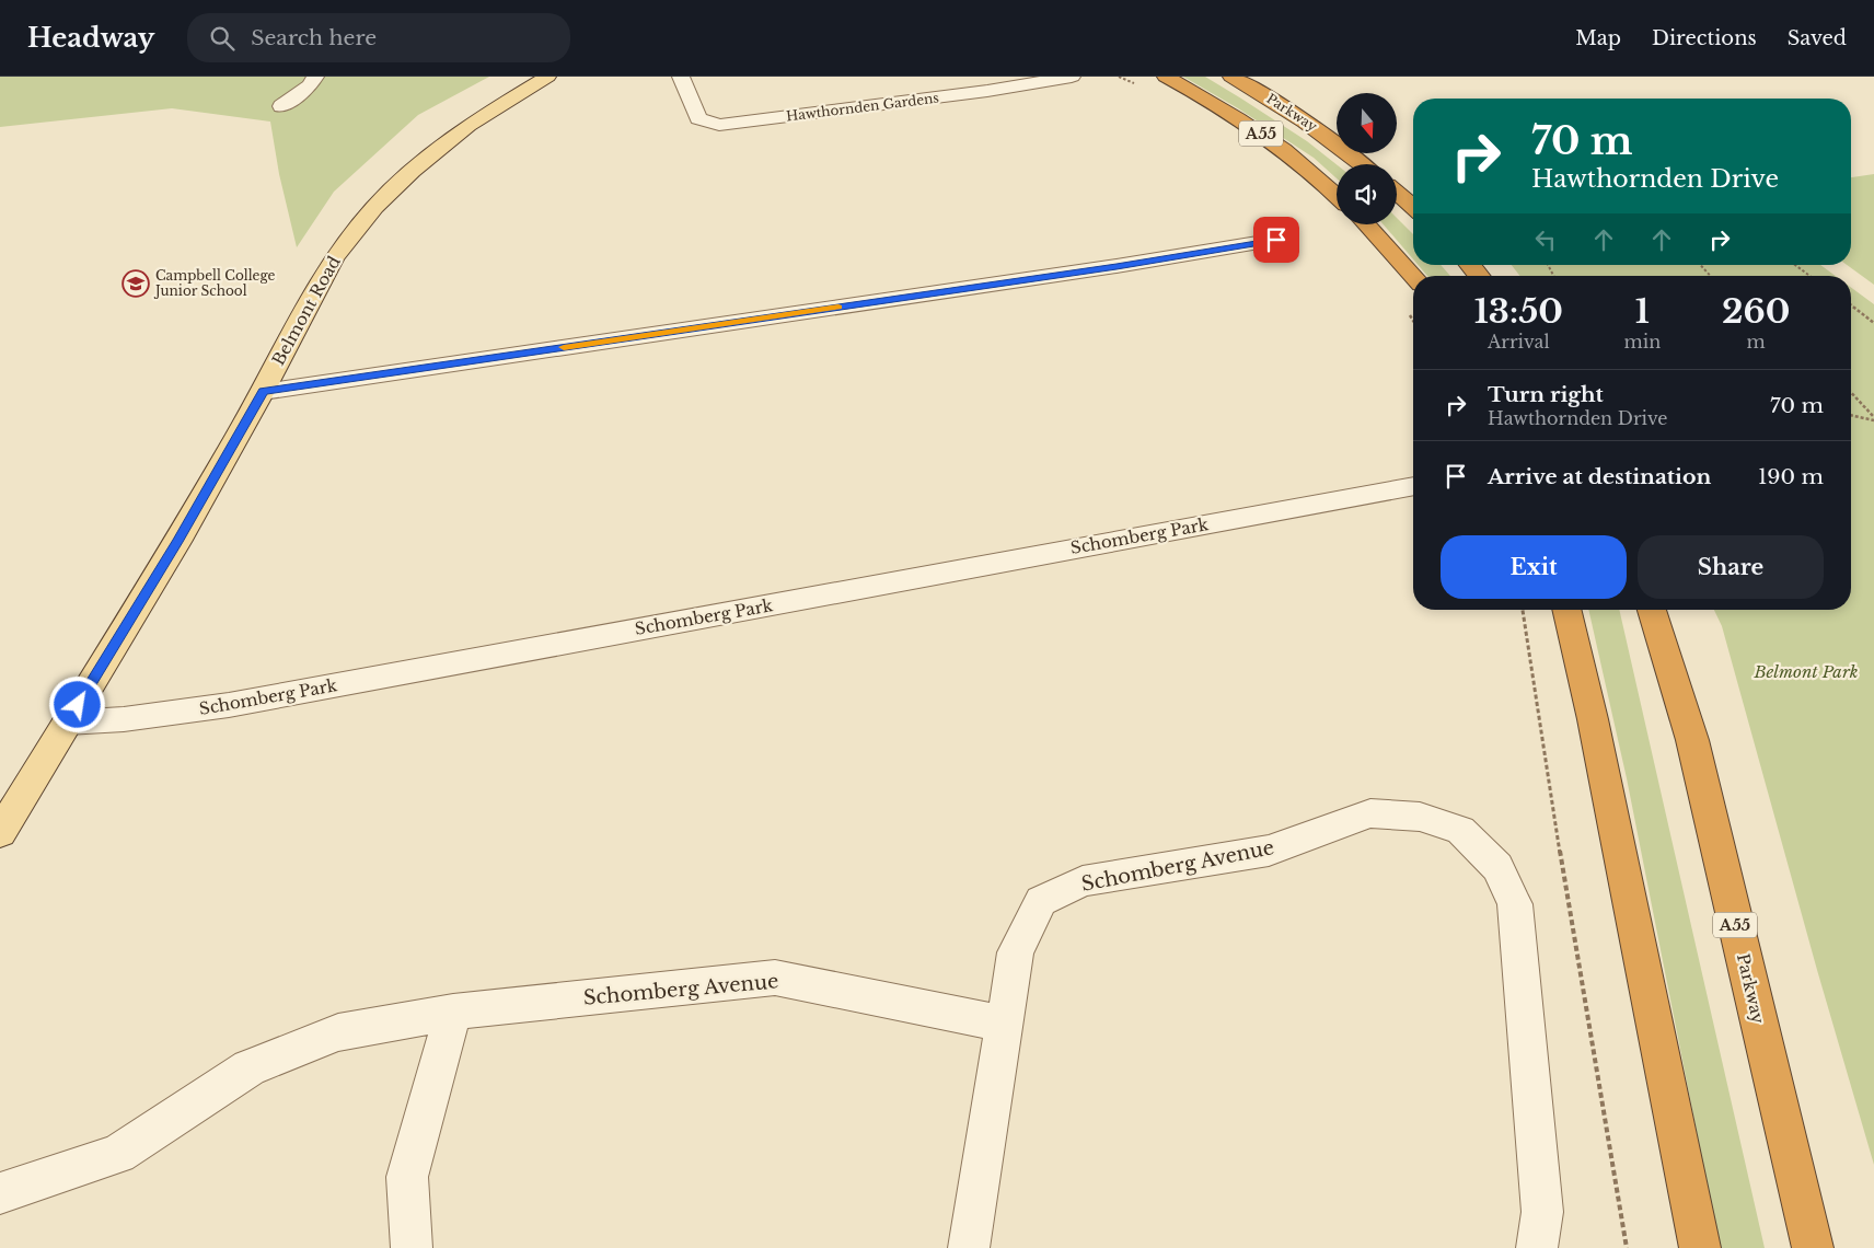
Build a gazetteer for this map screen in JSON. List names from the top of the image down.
{
  "streets": {
    "highway": ["Parkway", "A55"],
    "main road": ["Belmont Road"],
    "street": ["Hawthornden Gardens", "Schomberg Park", "Schomberg Avenue"]
  },
  "crossings": [
    ["Belmont Road", "Schomberg Park"]
  ],
  "parks": ["Belmont Park"],
  "places": {
    "school or university": ["Campbell College Junior School"]
  },
  "north": "bottom",
  "page": {
    "header": "Headway",
    "search": "Search here",
    "nav": ["Map", "Directions", "Saved"],
    "turn": ["70 m", "Hawthornden Drive"],
    "eta": [
      "13:50",
      "Arrival",
      "1",
      "min",
      "260",
      "m"
    ],
    "list": [
      {
        "name": "Turn right",
        "note": "Hawthornden Drive",
        "value": "70 m"
      },
      {
        "name": "Arrive at destination",
        "value": "190 m"
      }
    ],
    "buttons": ["Exit", "Share"]
  }
}
